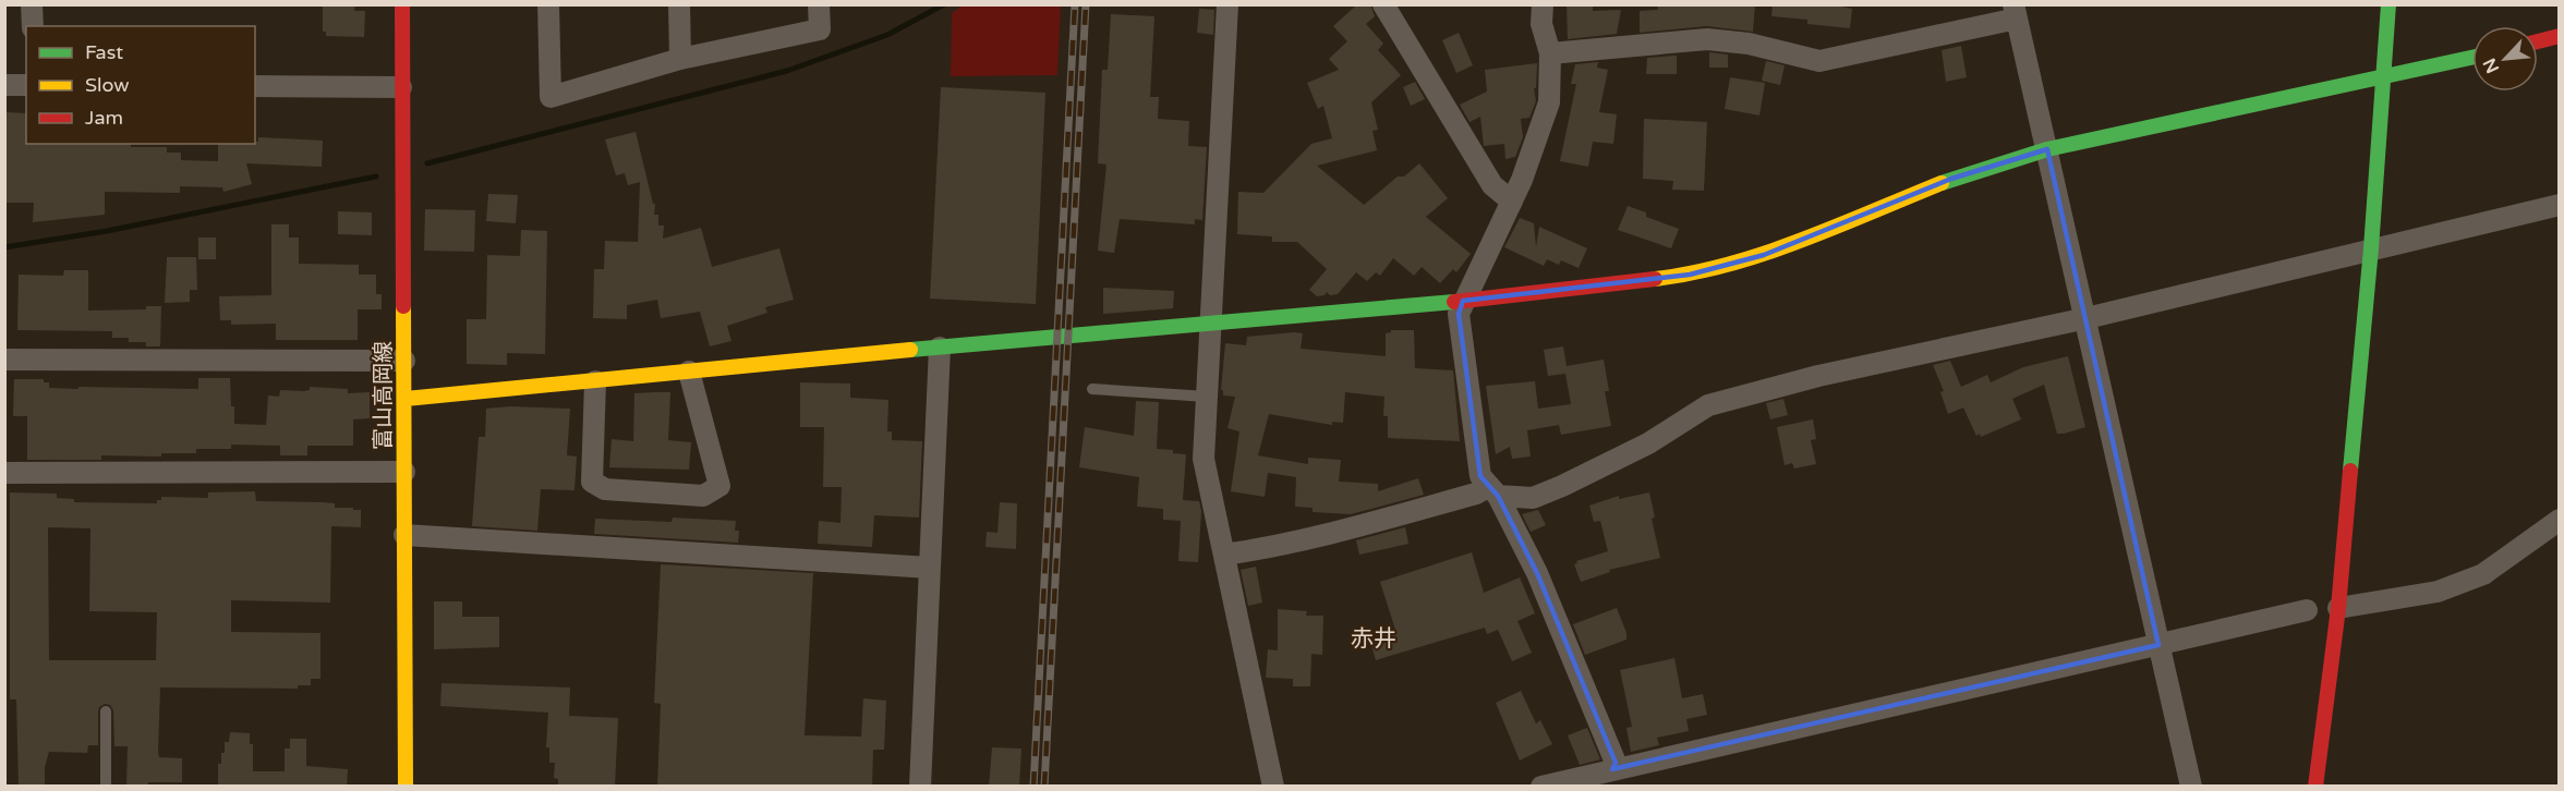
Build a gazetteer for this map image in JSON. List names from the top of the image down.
{
  "streets": {
    "street": ["富山高岡線"]
  },
  "districts": ["赤井"],
  "legend": ["Fast", "Slow", "Jam"],
  "north": "bottom left"
}
